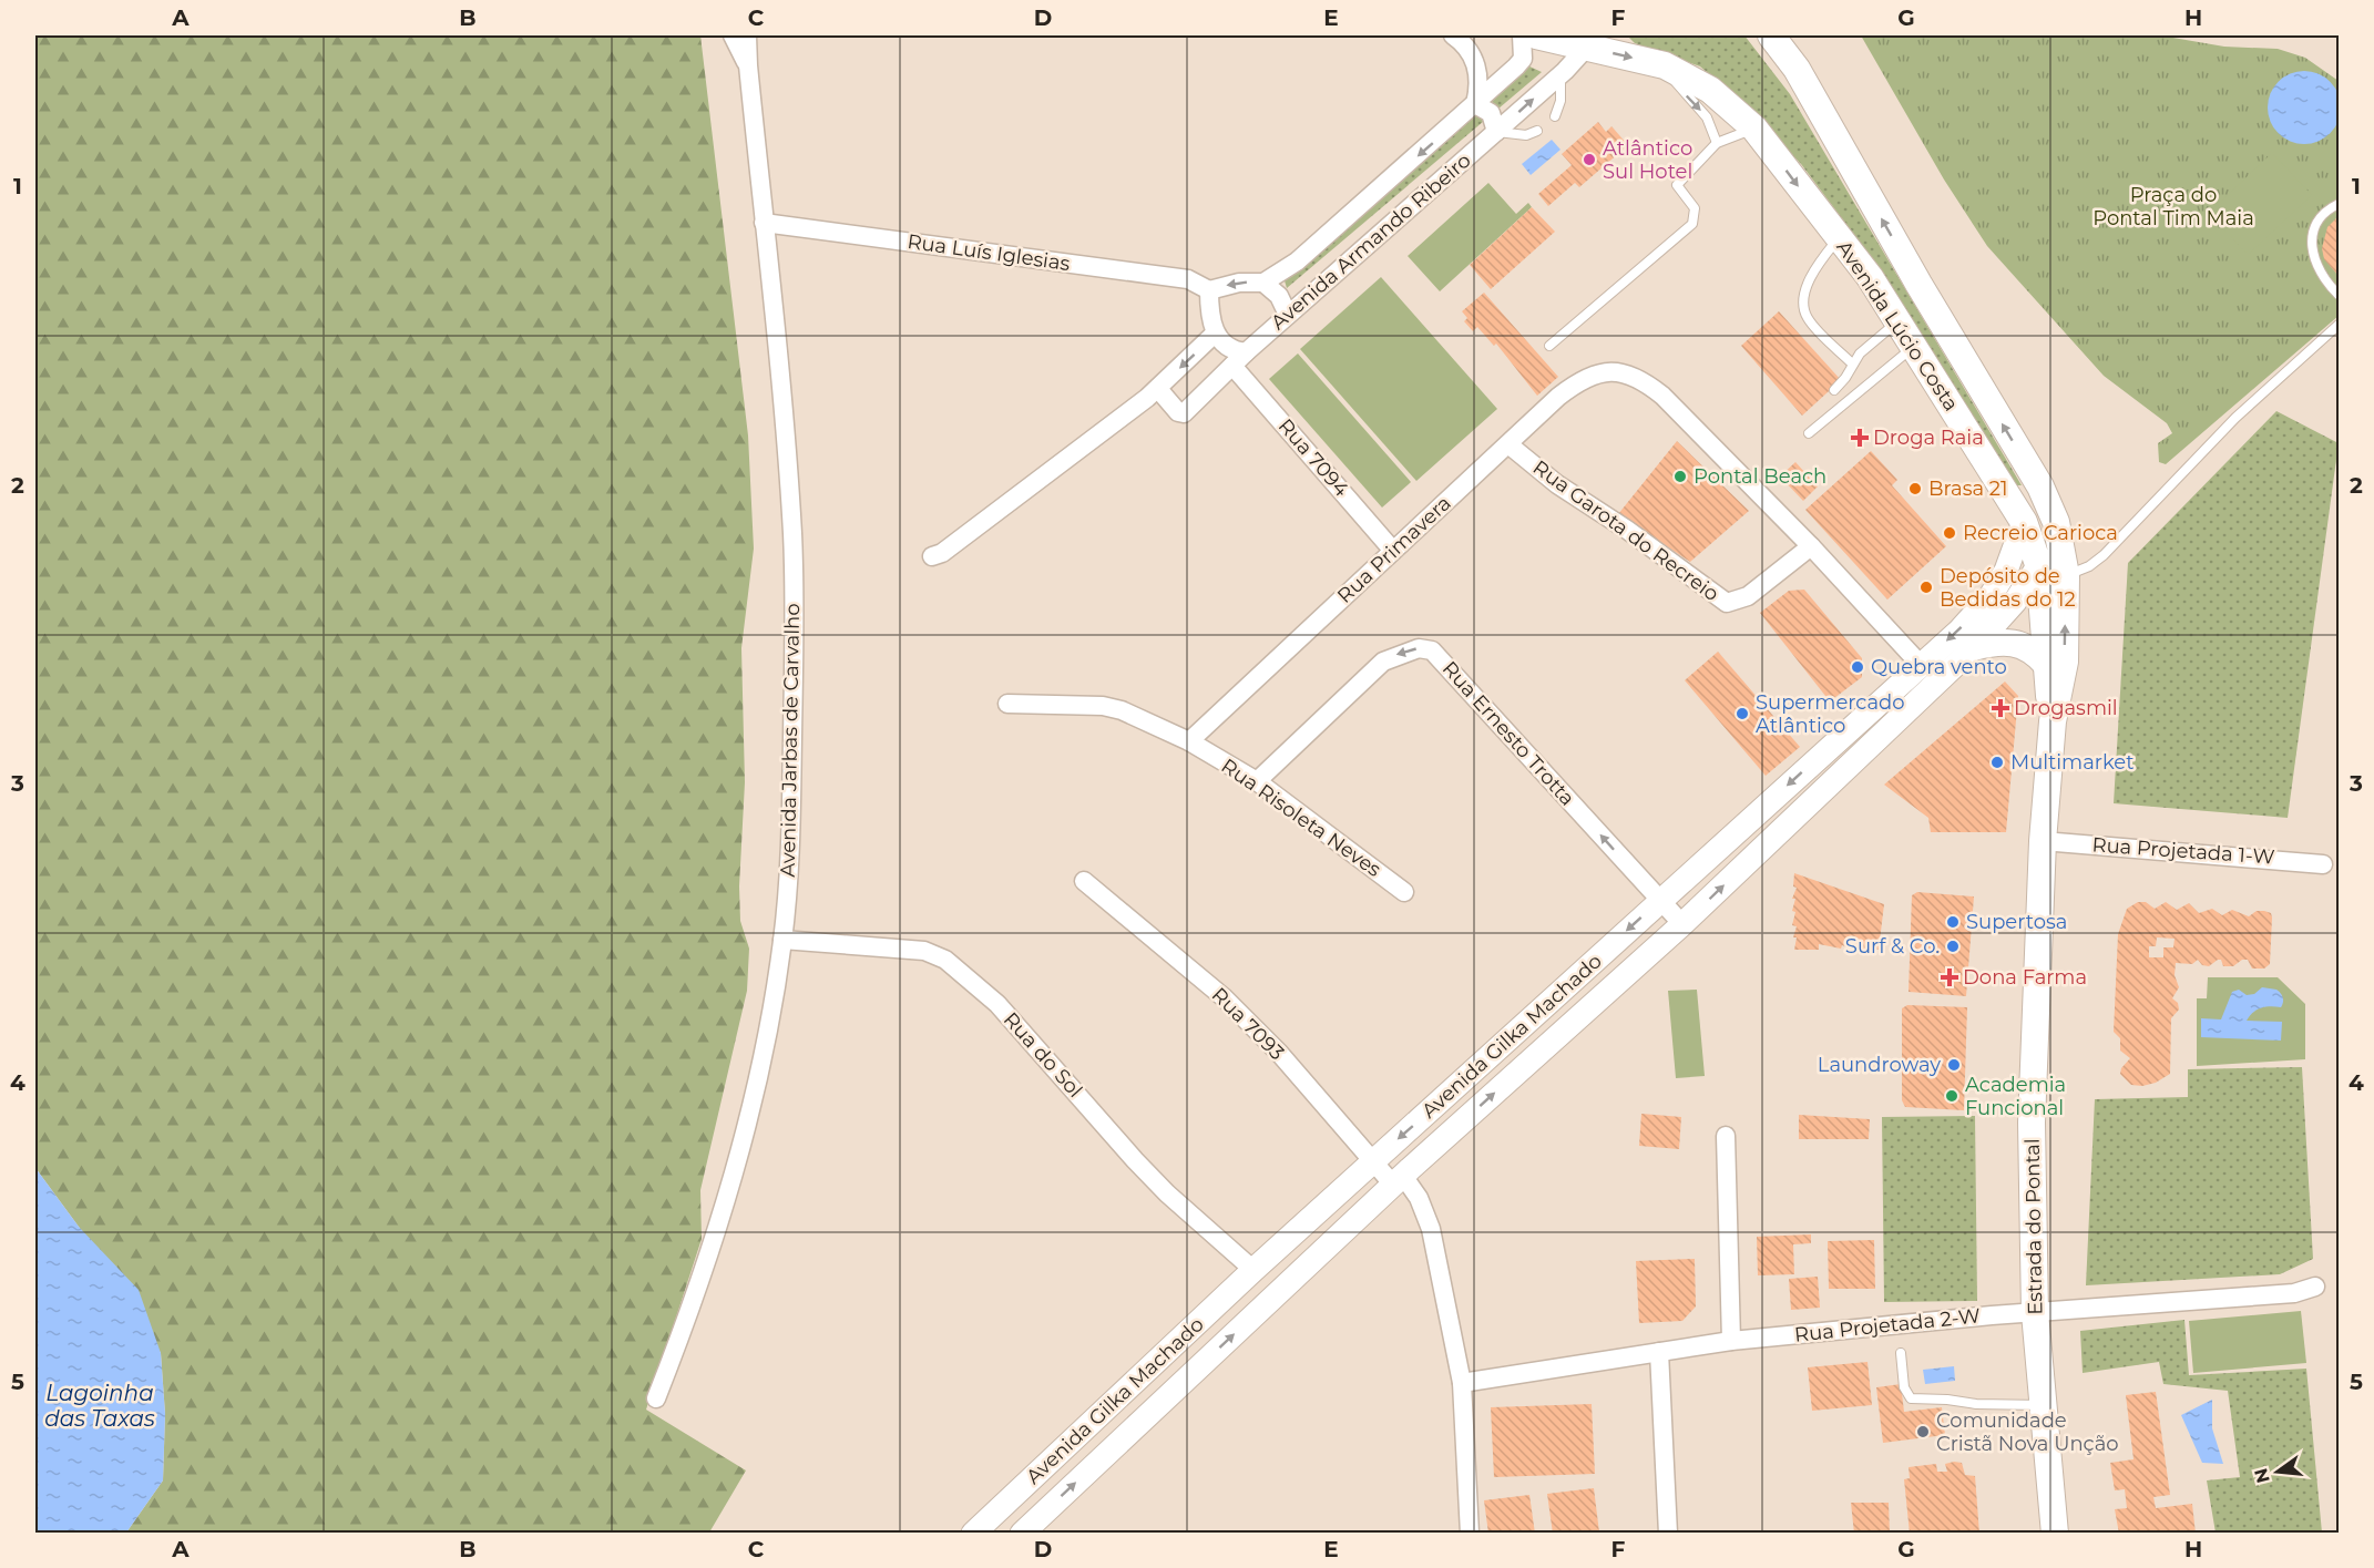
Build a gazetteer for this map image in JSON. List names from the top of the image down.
{
  "streets": {
    "main road": ["Avenida Lúcio Costa", "Estrada do Pontal"],
    "street": [
      "Avenida Armando Ribeiro",
      "Rua Luís Iglesias",
      "Rua 7094",
      "Rua Garota do Recreio",
      "Rua Primavera",
      "Rua Ernesto Trotta",
      "Avenida Jarbas de Carvalho",
      "Rua Risoleta Neves",
      "Rua Projetada 1-W",
      "Rua 7093",
      "Avenida Gilka Machado",
      "Rua do Sol",
      "Rua Projetada 2-W"
    ]
  },
  "crossings": [
    ["Avenida Armando Ribeiro", "Rua Luís Iglesias"],
    ["Avenida Armando Ribeiro", "Avenida Lúcio Costa"],
    ["Avenida Armando Ribeiro", "Rua 7094"],
    ["Rua Luís Iglesias", "Avenida Jarbas de Carvalho"],
    ["Avenida Lúcio Costa", "Avenida Gilka Machado"],
    ["Avenida Lúcio Costa", "Estrada do Pontal"],
    ["Rua 7094", "Rua Primavera"],
    ["Rua Garota do Recreio", "Rua Primavera"],
    ["Rua Primavera", "Rua Risoleta Neves"],
    ["Rua Ernesto Trotta", "Rua Risoleta Neves"],
    ["Rua Ernesto Trotta", "Avenida Gilka Machado"],
    ["Avenida Jarbas de Carvalho", "Rua do Sol"],
    ["Rua Projetada 1-W", "Estrada do Pontal"],
    ["Rua 7093", "Avenida Gilka Machado"],
    ["Rua 7093", "Rua Projetada 2-W"],
    ["Avenida Gilka Machado", "Rua do Sol"],
    ["Estrada do Pontal", "Rua Projetada 2-W"]
  ],
  "water": ["Lagoinha das Taxas"],
  "parks": ["Praça do Pontal Tim Maia"],
  "places": {
    "other": [
      "Atlântico Sul Hotel",
      "Pontal Beach",
      "Brasa 21",
      "Recreio Carioca",
      "Depósito de Bedidas do 12",
      "Quebra vento",
      "Supermercado Atlântico",
      "Multimarket",
      "Supertosa",
      "Surf & Co.",
      "Laundroway",
      "Academia Funcional",
      "Comunidade Cristã Nova Unção"
    ],
    "health": ["Droga Raia", "Drogasmil", "Dona Farma"]
  },
  "north": "left",
  "grid": {
    "columns": [
      "A",
      "B",
      "C",
      "D",
      "E",
      "F",
      "G",
      "H"
    ],
    "rows": [
      "1",
      "2",
      "3",
      "4",
      "5"
    ]
  }
}
